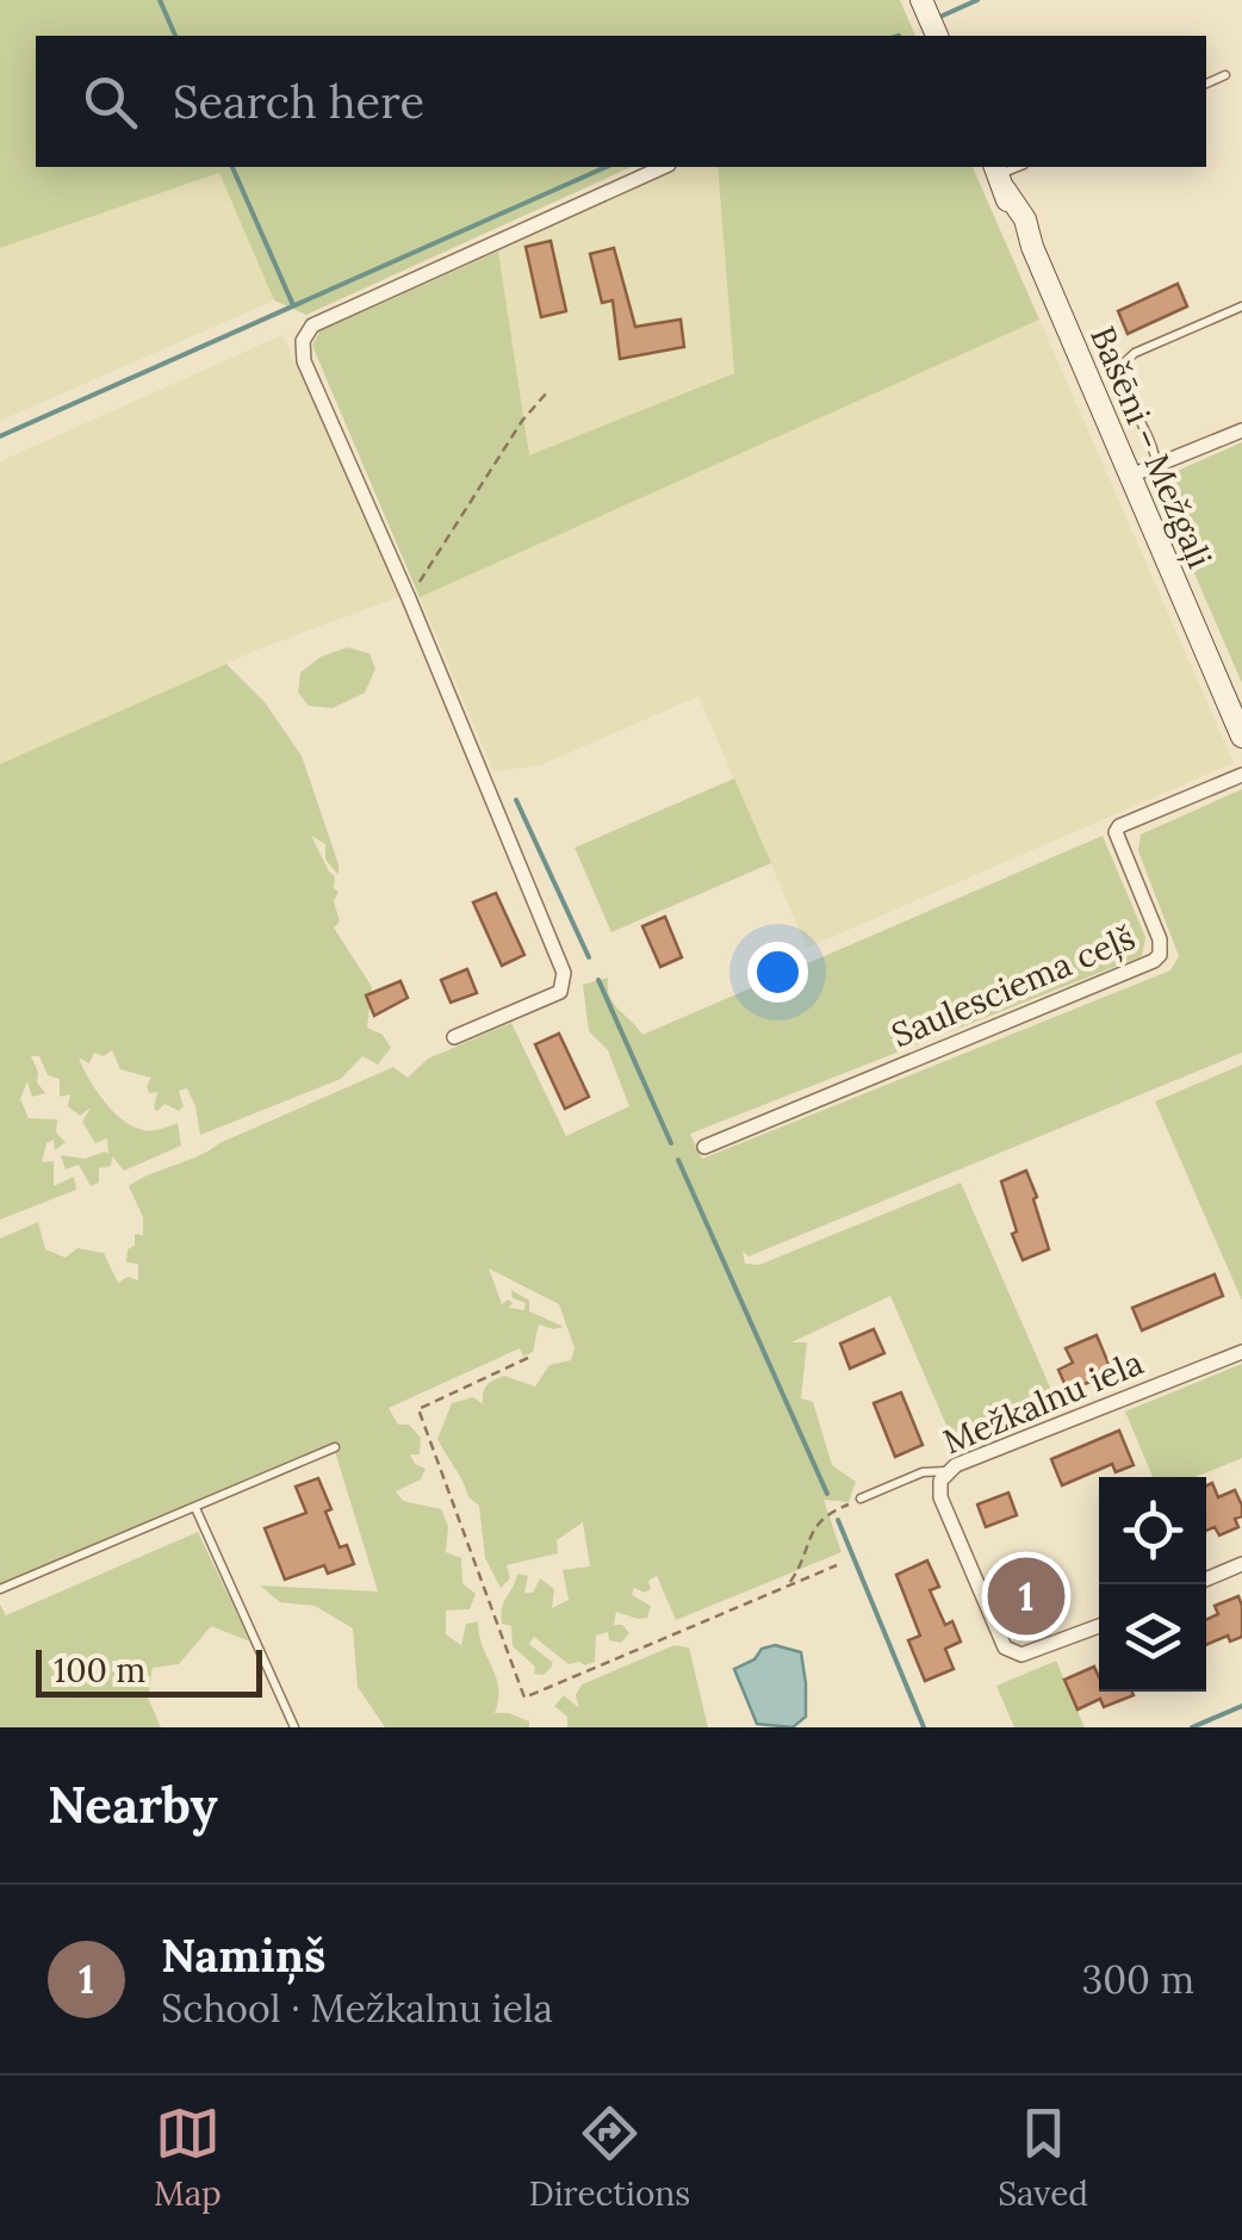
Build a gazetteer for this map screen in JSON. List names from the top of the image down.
{
  "streets": {
    "street": ["Bašēni – Mežgaļi", "Saulesciema ceļš", "Mežkalnu iela"]
  },
  "scale_bar": "100 m",
  "page": {
    "search": "Search here",
    "pins": "1",
    "scale": "100 m",
    "heading": "Nearby",
    "list": [
      {
        "mark": "1",
        "name": "Namiņš",
        "note": "School · Mežkalnu iela",
        "value": "300 m"
      }
    ],
    "nav": ["Map", "Directions", "Saved"]
  }
}
